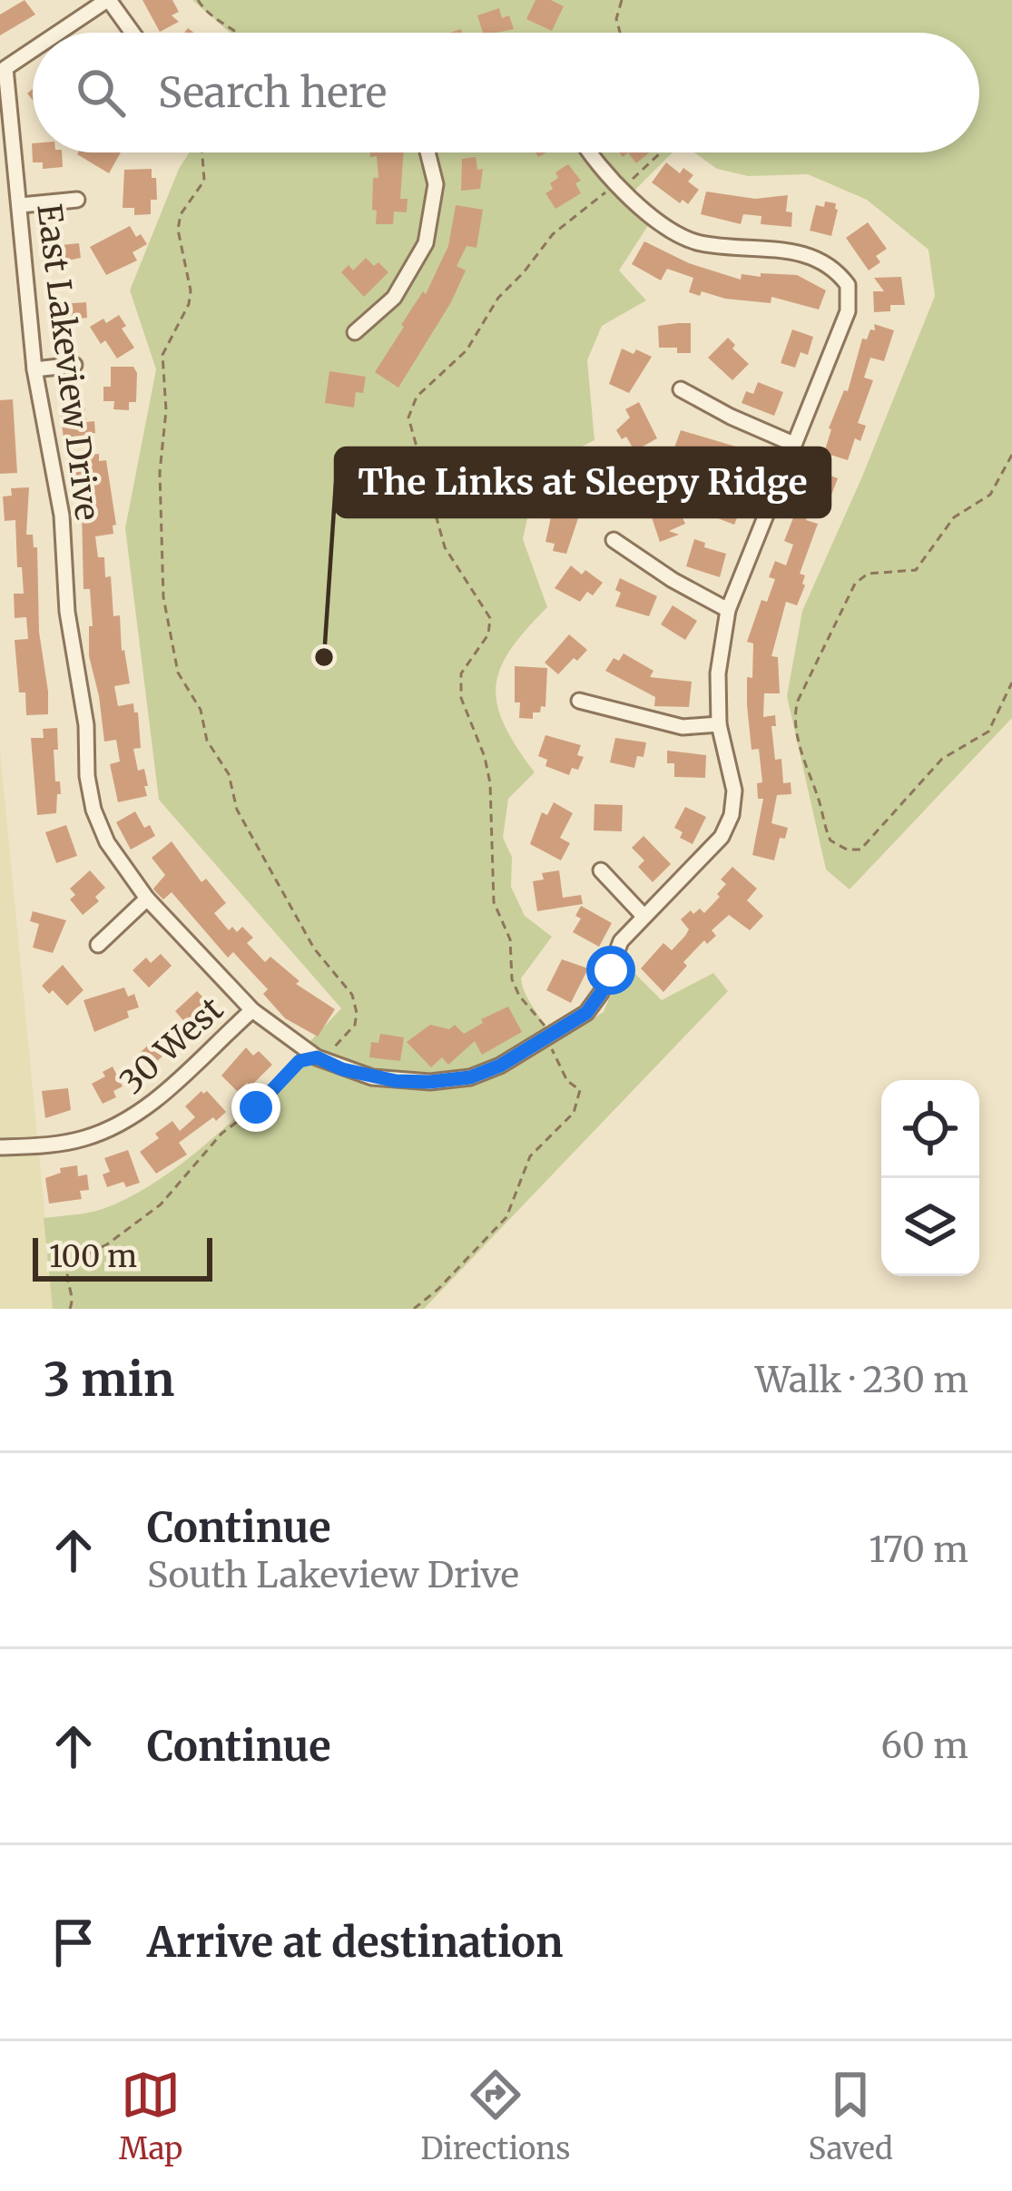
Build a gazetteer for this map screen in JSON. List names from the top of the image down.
{
  "streets": {
    "street": ["East Lakeview Drive", "30 West"]
  },
  "crossings": [
    ["East Lakeview Drive", "30 West"]
  ],
  "places": ["The Links at Sleepy Ridge"],
  "scale_bar": "100 m",
  "page": {
    "search": "Search here",
    "scale": "100 m",
    "heading": ["3 min", "Walk · 230 m"],
    "list": [
      ["Continue", "South Lakeview Drive", "170 m"],
      ["Continue", "60 m"],
      "Arrive at destination"
    ],
    "nav": ["Map", "Directions", "Saved"]
  }
}
